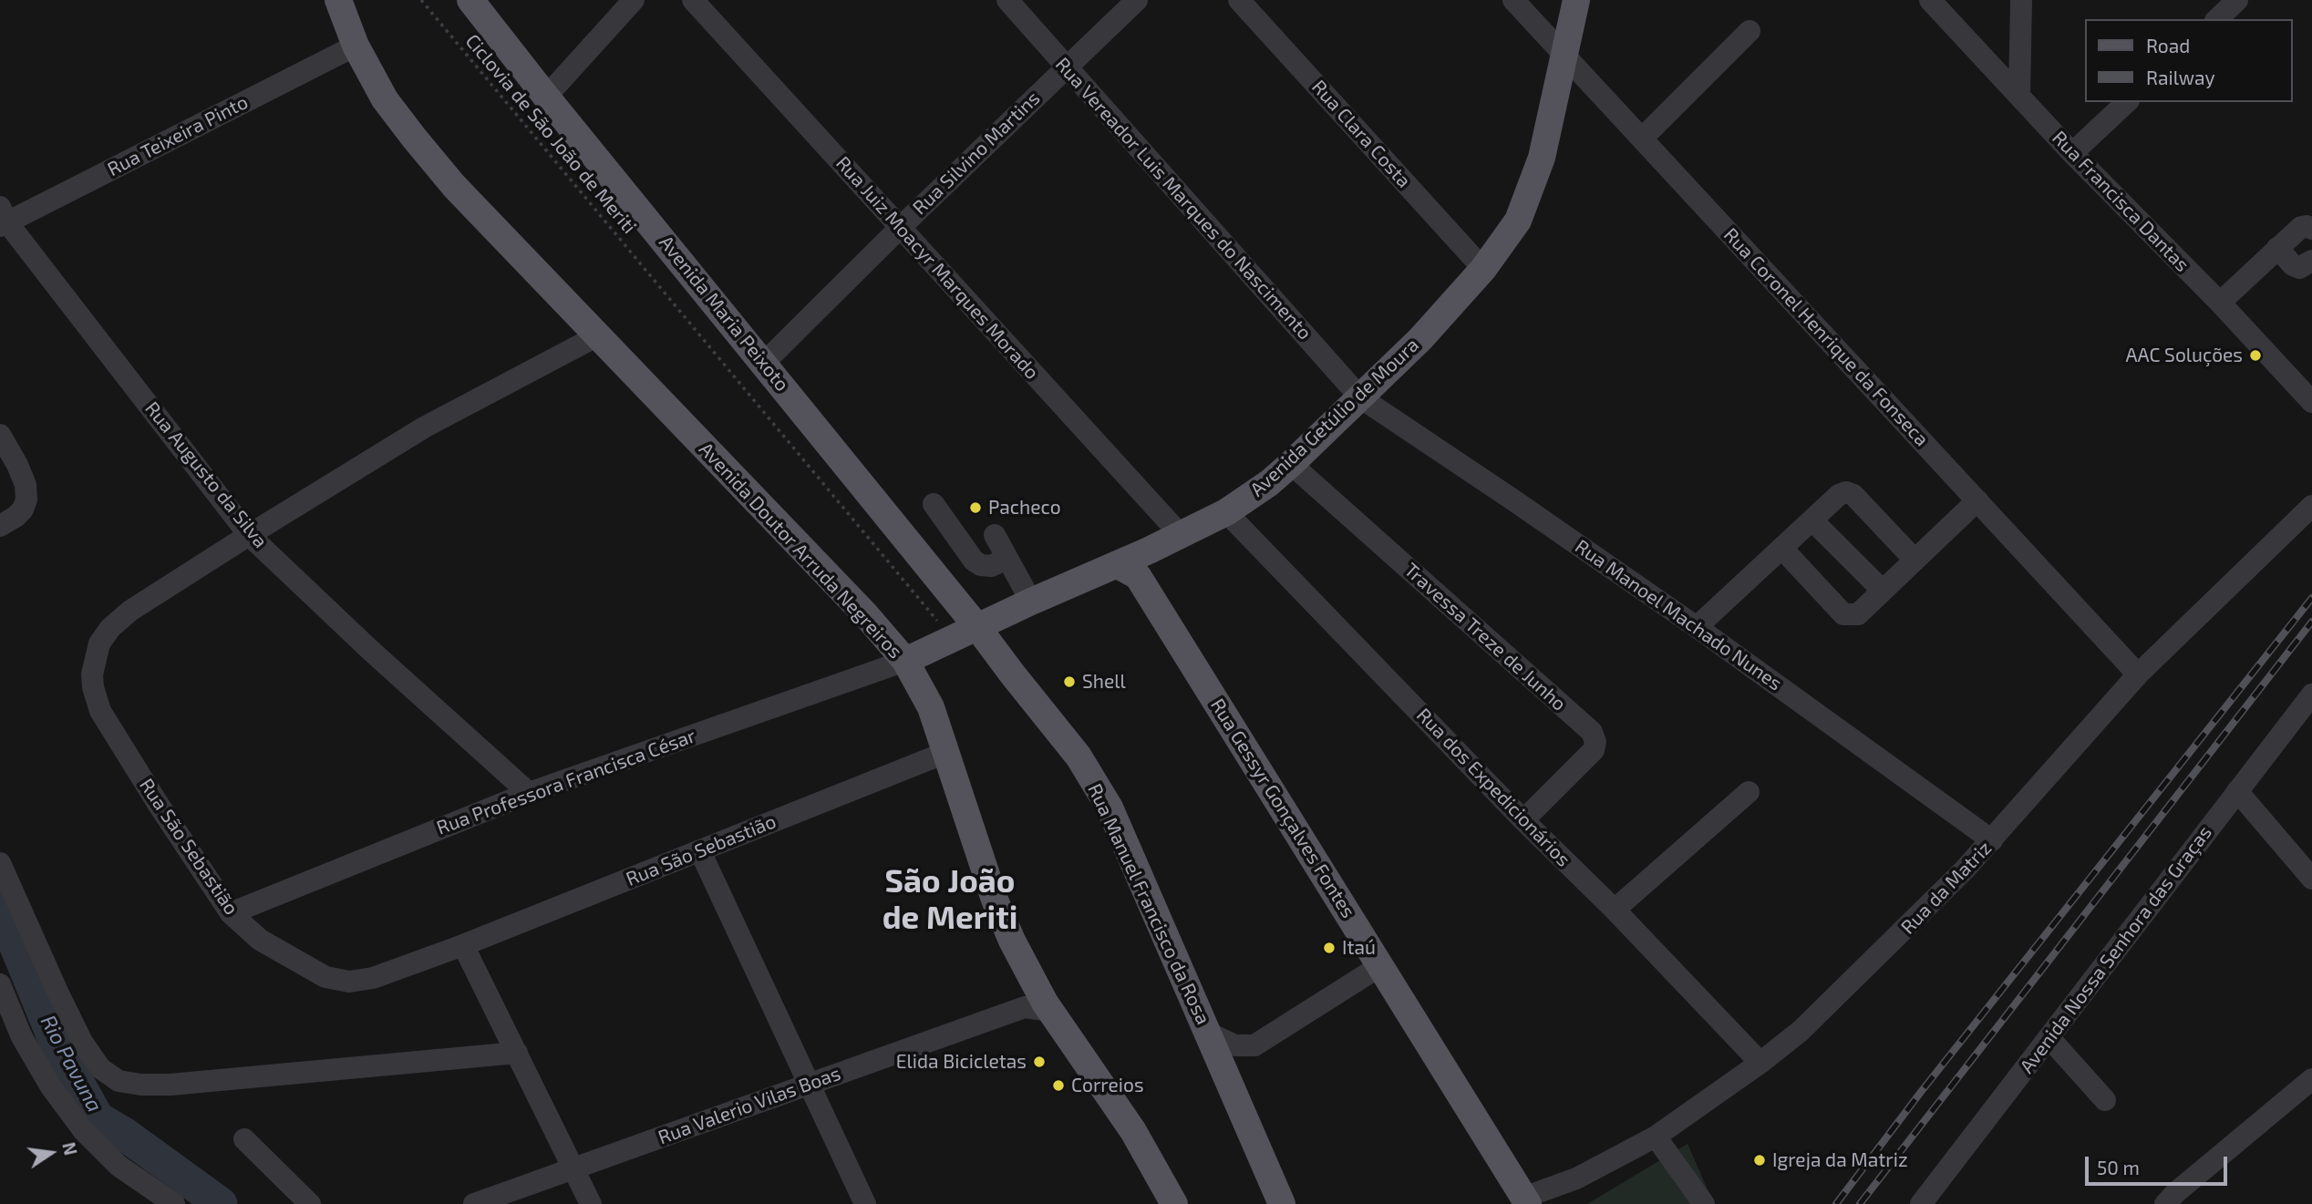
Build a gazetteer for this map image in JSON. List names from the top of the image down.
{
  "streets": {
    "main road": [
      "Avenida Maria Peixoto",
      "Avenida Getúlio de Moura",
      "Avenida Doutor Arruda Negreiros",
      "Rua Gessyr Gonçalves Fontes",
      "Rua Manuel Francisco da Rosa"
    ],
    "street": [
      "Rua Clara Costa",
      "Rua Teixeira Pinto",
      "Rua Silvino Martins",
      "Rua Vereador Luis Marques do Nascimento",
      "Rua Francisca Dantas",
      "Rua Juiz Moacyr Marques Morado",
      "Rua Coronel Henrique da Fonseca",
      "Rua Augusto da Silva",
      "Rua Manoel Machado Nunes",
      "Travessa Treze de Junho",
      "Rua Professora Francisca César",
      "Rua dos Expedicionários",
      "Rua São Sebastião",
      "Rua da Matriz",
      "Avenida Nossa Senhora das Graças",
      "Rua Valerio Vilas Boas"
    ],
    "path": ["Ciclovia de São João de Meriti"]
  },
  "crossings": [
    ["Ciclovia de São João de Meriti", "Avenida Getúlio de Moura"],
    ["Rua Clara Costa", "Avenida Getúlio de Moura"],
    ["Rua Teixeira Pinto", "Rua Augusto da Silva"],
    ["Rua Teixeira Pinto", "Avenida Doutor Arruda Negreiros"],
    ["Rua Silvino Martins", "Rua Vereador Luis Marques do Nascimento"],
    ["Rua Silvino Martins", "Rua Juiz Moacyr Marques Morado"],
    ["Rua Silvino Martins", "Avenida Maria Peixoto"],
    ["Rua Vereador Luis Marques do Nascimento", "Avenida Getúlio de Moura"],
    ["Rua Vereador Luis Marques do Nascimento", "Rua Manoel Machado Nunes"],
    ["Rua Juiz Moacyr Marques Morado", "Avenida Getúlio de Moura"],
    ["Avenida Maria Peixoto", "Avenida Getúlio de Moura"],
    ["Avenida Maria Peixoto", "Rua Manuel Francisco da Rosa"],
    ["Rua Coronel Henrique da Fonseca", "Avenida Getúlio de Moura"],
    ["Rua Coronel Henrique da Fonseca", "Rua da Matriz"],
    ["Avenida Getúlio de Moura", "Avenida Doutor Arruda Negreiros"],
    ["Avenida Getúlio de Moura", "Rua Manoel Machado Nunes"],
    ["Avenida Getúlio de Moura", "Travessa Treze de Junho"],
    ["Avenida Getúlio de Moura", "Rua Professora Francisca César"],
    ["Avenida Getúlio de Moura", "Rua dos Expedicionários"],
    ["Avenida Getúlio de Moura", "Rua Gessyr Gonçalves Fontes"],
    ["Avenida Getúlio de Moura", "Rua Manuel Francisco da Rosa"],
    ["Rua Augusto da Silva", "Rua Professora Francisca César"],
    ["Rua Augusto da Silva", "Rua São Sebastião"],
    ["Avenida Doutor Arruda Negreiros", "Rua Professora Francisca César"],
    ["Avenida Doutor Arruda Negreiros", "Rua São Sebastião"],
    ["Avenida Doutor Arruda Negreiros", "Rua Valerio Vilas Boas"],
    ["Rua Manoel Machado Nunes", "Rua da Matriz"],
    ["Travessa Treze de Junho", "Rua dos Expedicionários"],
    ["Rua Professora Francisca César", "Rua São Sebastião"],
    ["Rua dos Expedicionários", "Rua da Matriz"],
    ["Rua Gessyr Gonçalves Fontes", "Rua da Matriz"]
  ],
  "districts": ["São João de Meriti"],
  "water": ["Rio Pavuna"],
  "places": [
    "AAC Soluções",
    "Pacheco",
    "Shell",
    "Itaú",
    "Elida Bicicletas",
    "Correios",
    "Igreja da Matriz"
  ],
  "legend": ["Road", "Railway"],
  "scale_bar": "50 m",
  "north": "right"
}
